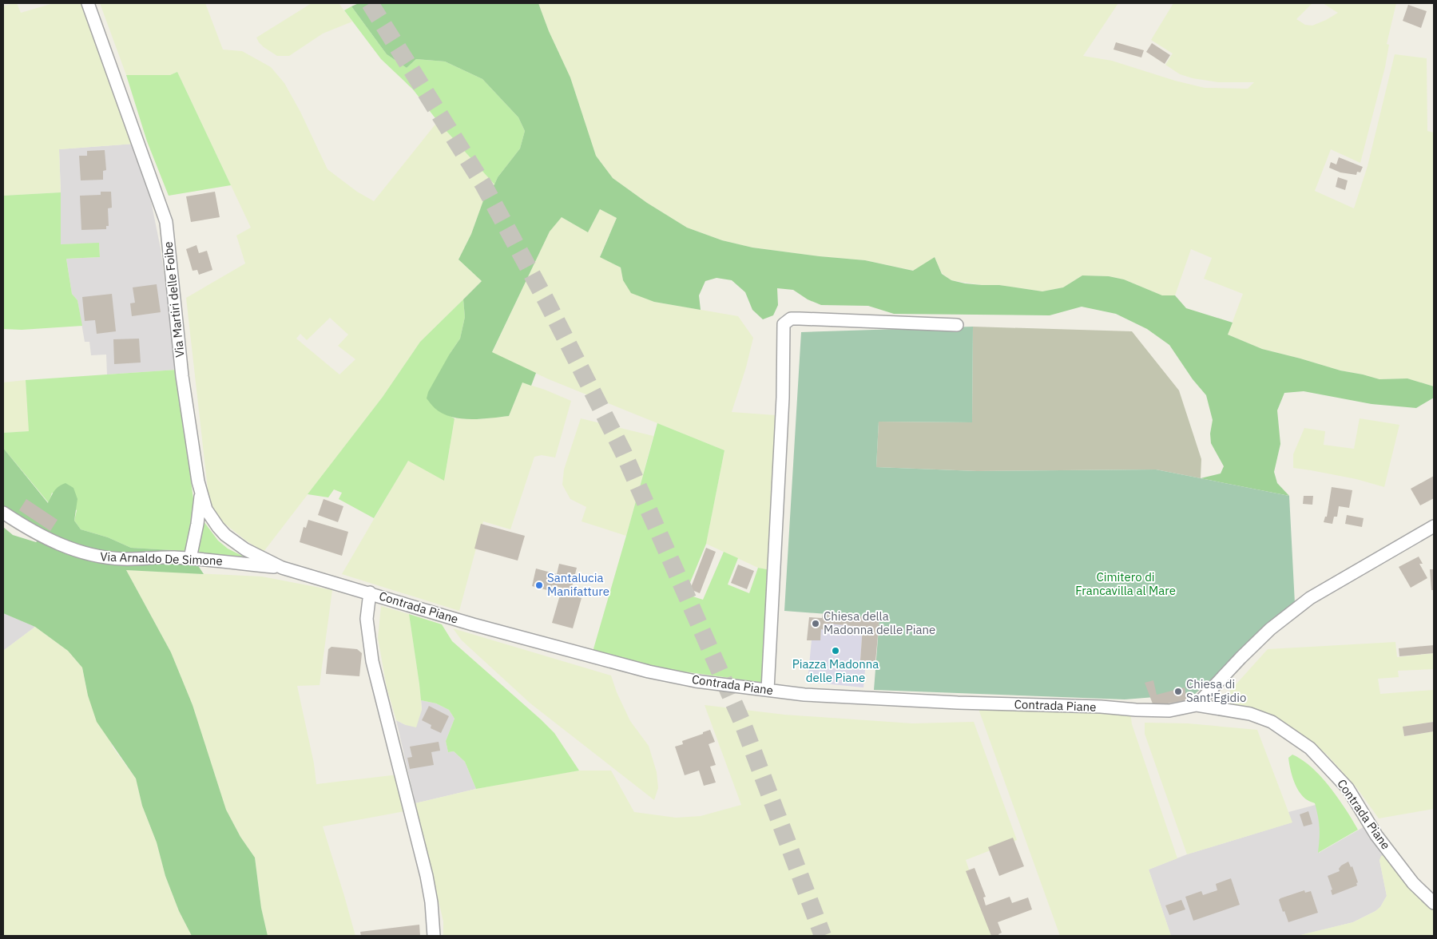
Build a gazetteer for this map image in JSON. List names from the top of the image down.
{
  "streets": {
    "street": ["Via Martiri delle Foibe", "Via Arnaldo De Simone", "Contrada Piane"]
  },
  "crossings": [
    ["Via Martiri delle Foibe", "Via Arnaldo De Simone"],
    ["Via Martiri delle Foibe", "Contrada Piane"],
    ["Via Arnaldo De Simone", "Contrada Piane"]
  ],
  "parks": ["Cimitero di Francavilla al Mare"],
  "places": [
    "Santalucia Manifatture",
    "Chiesa della Madonna delle Piane",
    "Piazza Madonna delle Piane",
    "Chiesa di Sant'Egidio"
  ]
}
